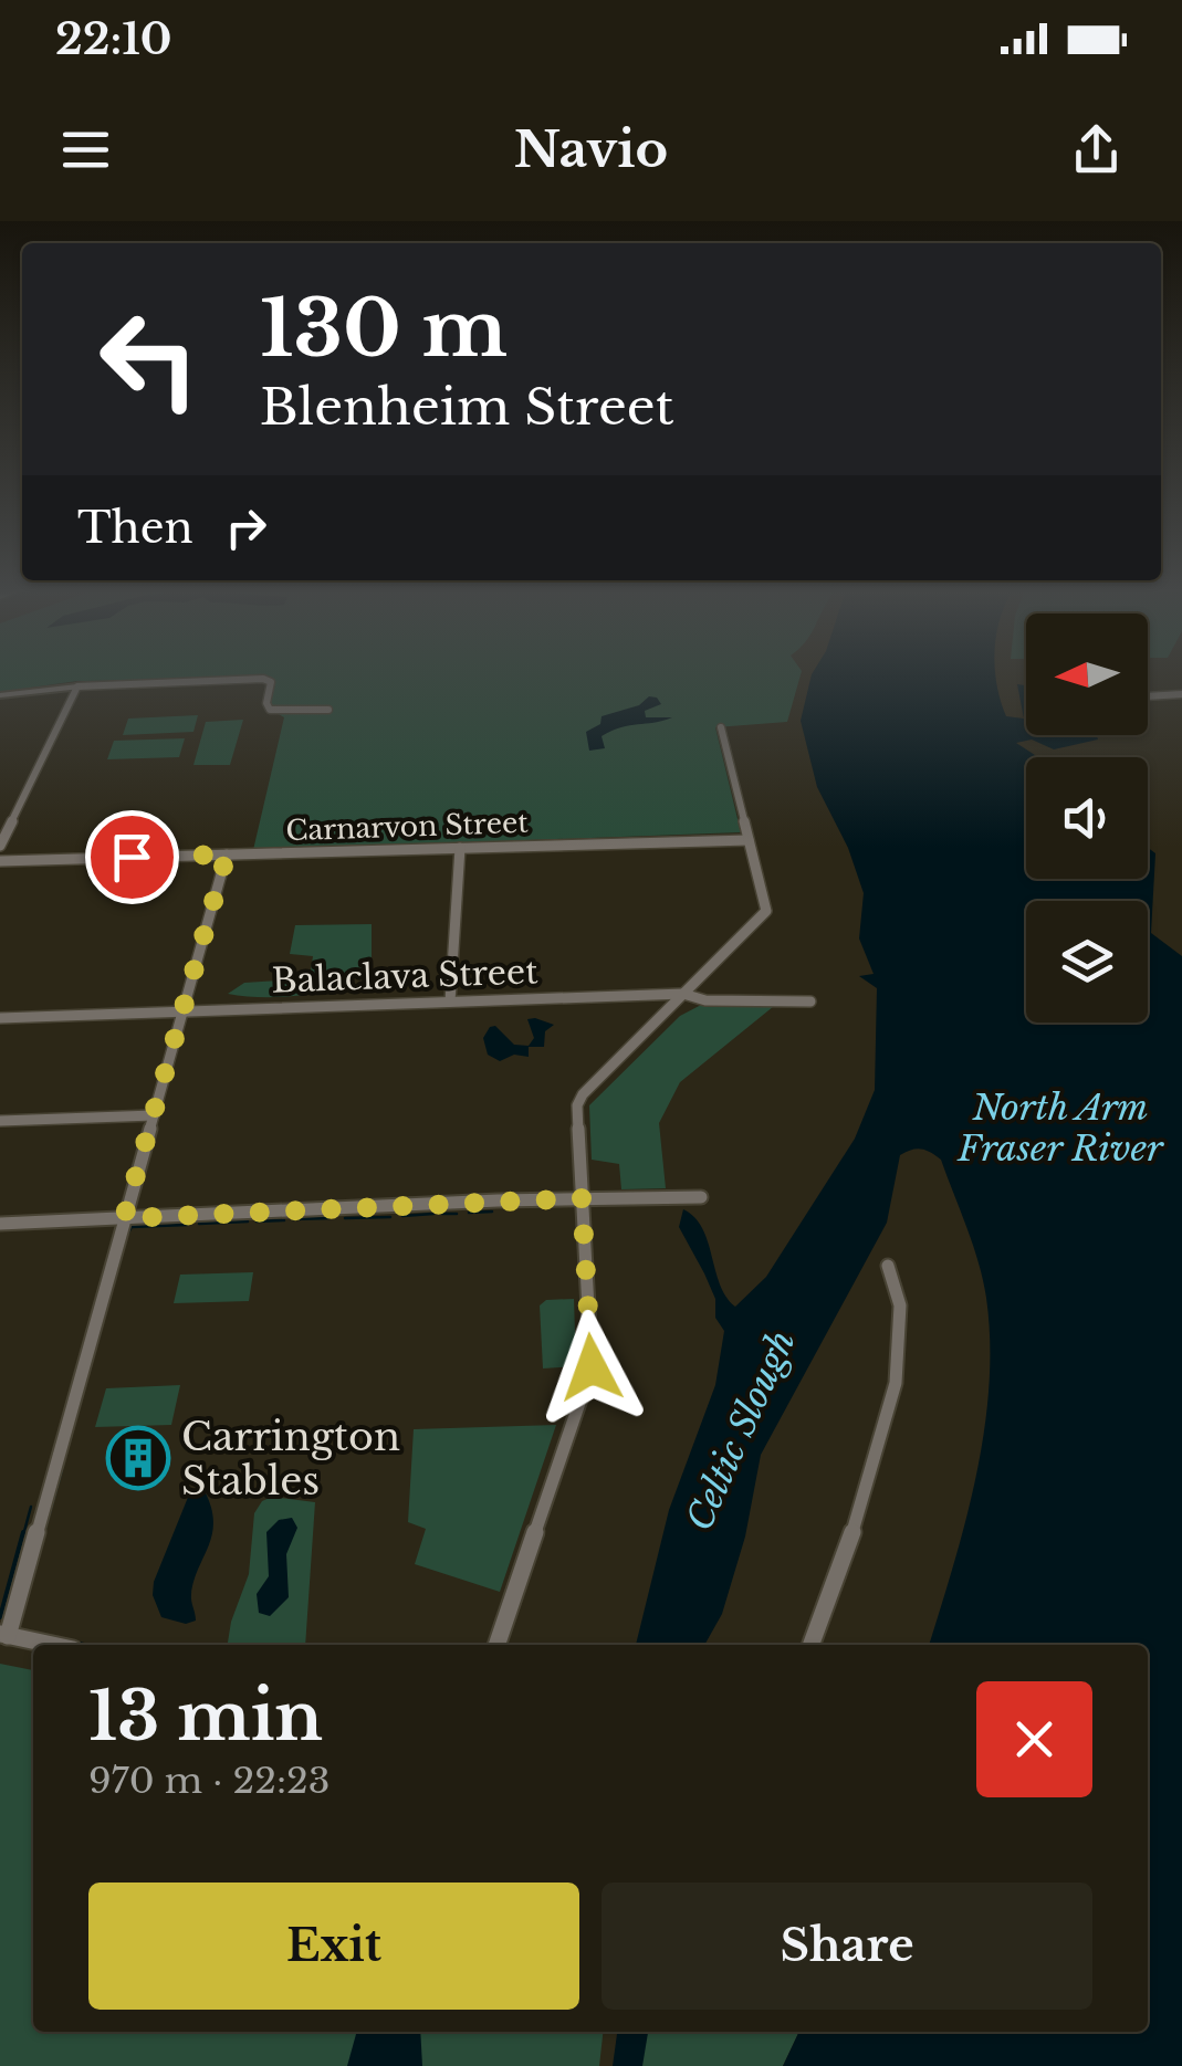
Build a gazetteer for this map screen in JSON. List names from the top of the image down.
{
  "streets": {
    "street": ["Carnarvon Street", "Balaclava Street"]
  },
  "water": ["North Arm Fraser River", "Celtic Slough"],
  "places": {
    "building": ["Carrington Stables"]
  },
  "north": "left",
  "page": {
    "status": "22:10",
    "header": "Navio",
    "turn": ["130 m", "Blenheim Street"],
    "then": "Then",
    "heading": ["13 min", "970 m · 22:23"],
    "buttons": ["Exit", "Share"]
  }
}
